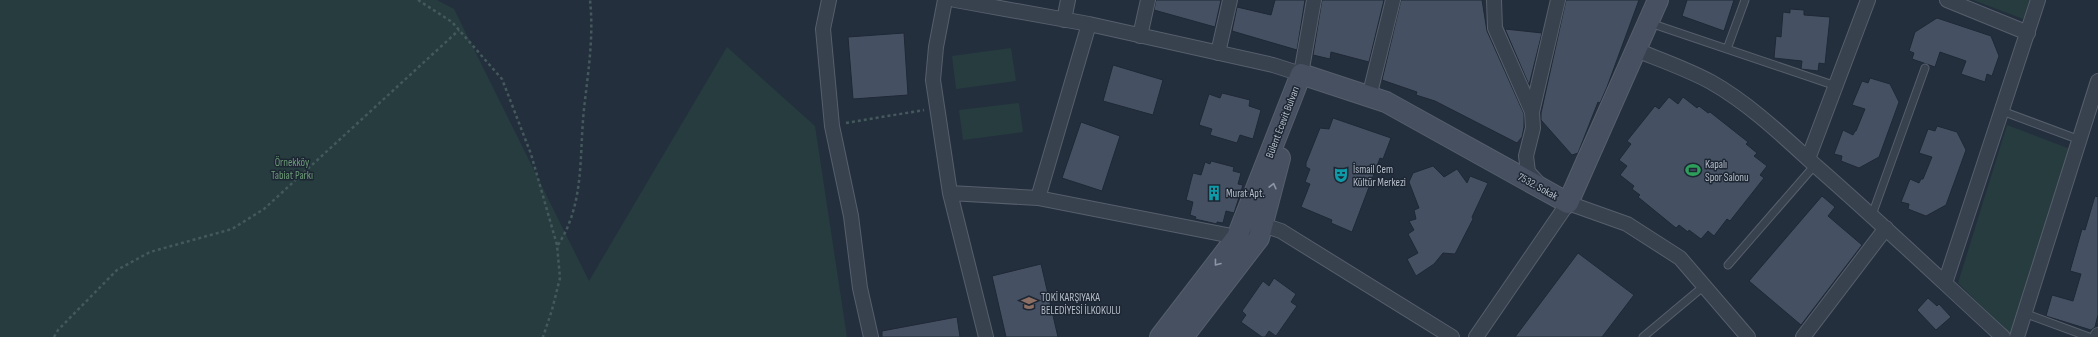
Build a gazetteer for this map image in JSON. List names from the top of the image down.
{
  "streets": {
    "street": ["Bülent Ecevit Bulvarı", "7532. Sokak"]
  },
  "crossings": [
    ["Bülent Ecevit Bulvarı", "7532. Sokak"]
  ],
  "parks": ["Örnekköy Tabiat Parkı"],
  "places": {
    "sports": ["Kapalı Spor Salonu"],
    "theatre": ["İsmail Cem Kültür Merkezi"],
    "building": ["Murat Apt."],
    "school or university": ["TOKİ KARŞIYAKA BELEDİYESİ İLKOKULU"]
  }
}
